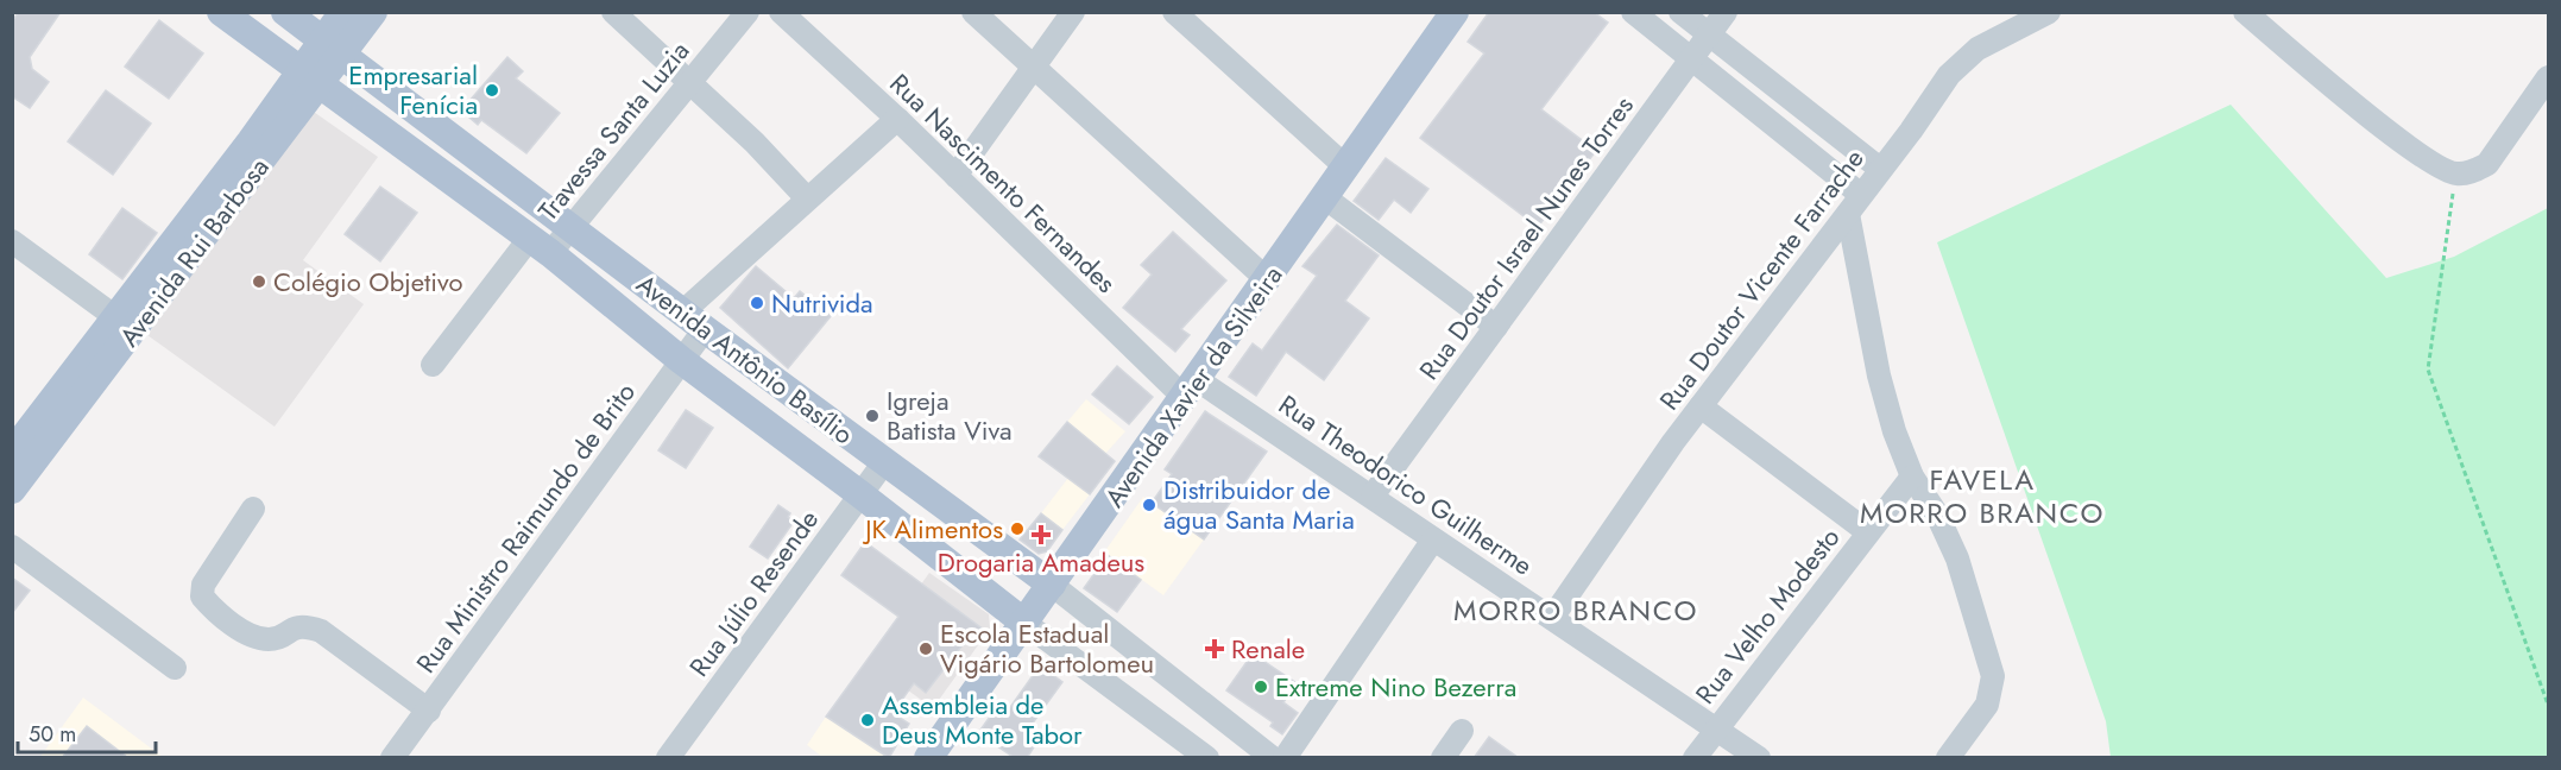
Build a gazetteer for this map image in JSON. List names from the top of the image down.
{
  "streets": {
    "main road": ["Avenida Rui Barbosa", "Avenida Antônio Basílio", "Avenida Xavier da Silveira"],
    "street": [
      "Travessa Santa Luzia",
      "Rua Nascimento Fernandes",
      "Rua Doutor Israel Nunes Torres",
      "Rua Doutor Vicente Farrache",
      "Rua Theodorico Guilherme",
      "Rua Ministro Raimundo de Brito",
      "Rua Júlio Resende",
      "Rua Velho Modesto"
    ]
  },
  "crossings": [
    ["Travessa Santa Luzia", "Avenida Antônio Basílio"],
    ["Rua Nascimento Fernandes", "Avenida Xavier da Silveira"],
    ["Rua Nascimento Fernandes", "Rua Theodorico Guilherme"],
    ["Rua Nascimento Fernandes", "Rua Ministro Raimundo de Brito"],
    ["Rua Doutor Israel Nunes Torres", "Rua Theodorico Guilherme"],
    ["Avenida Rui Barbosa", "Avenida Antônio Basílio"],
    ["Rua Doutor Vicente Farrache", "Rua Theodorico Guilherme"],
    ["Avenida Antônio Basílio", "Avenida Xavier da Silveira"],
    ["Avenida Antônio Basílio", "Rua Ministro Raimundo de Brito"],
    ["Avenida Antônio Basílio", "Rua Júlio Resende"],
    ["Avenida Xavier da Silveira", "Rua Theodorico Guilherme"],
    ["Rua Theodorico Guilherme", "Rua Velho Modesto"]
  ],
  "districts": ["FAVELA MORRO BRANCO", "MORRO BRANCO"],
  "places": {
    "other": [
      "Empresarial Fenícia",
      "Colégio Objetivo",
      "Nutrivida",
      "Igreja Batista Viva",
      "Distribuidor de água Santa Maria",
      "JK Alimentos",
      "Escola Estadual Vigário Bartolomeu",
      "Extreme Nino Bezerra",
      "Assembleia de Deus Monte Tabor"
    ],
    "health": ["Drogaria Amadeus", "Renale"]
  },
  "scale_bar": "50 m"
}
